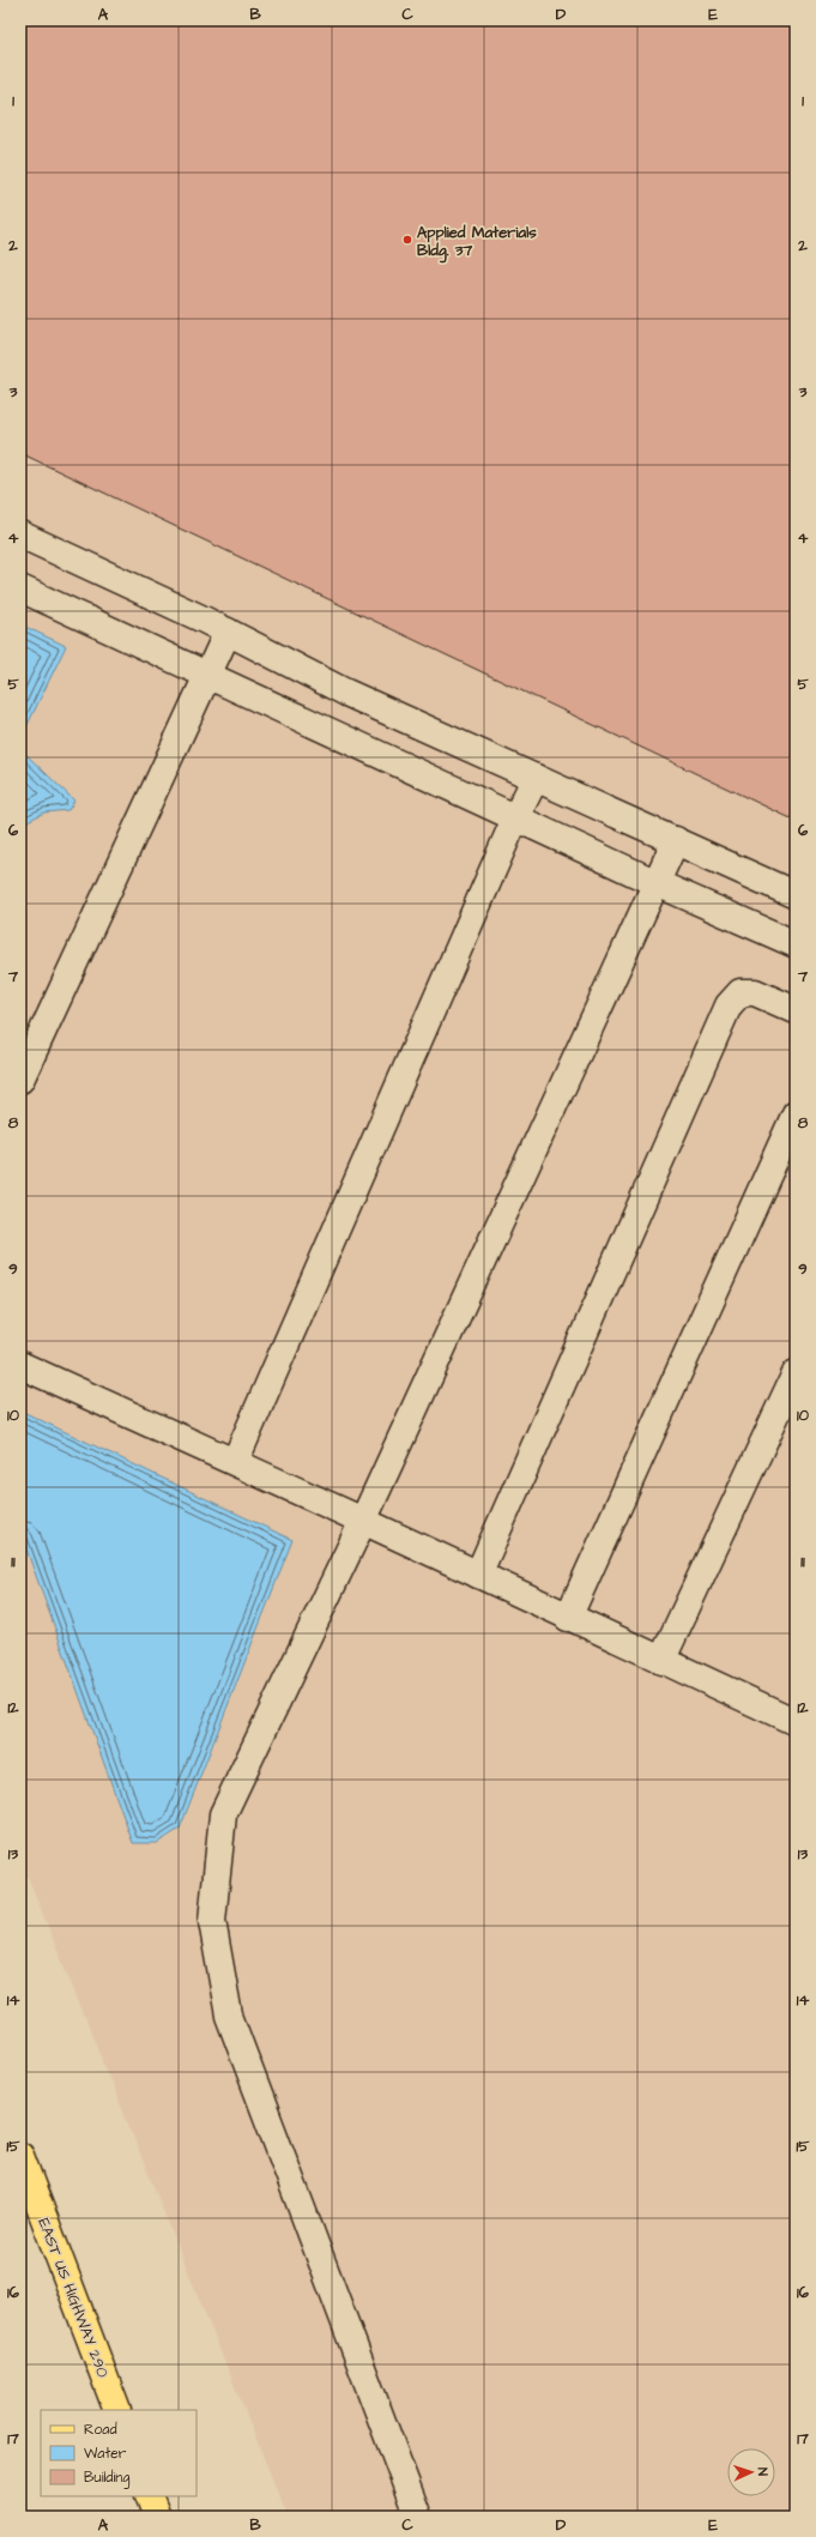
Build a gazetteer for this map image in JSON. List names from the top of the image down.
{
  "streets": {
    "main road": ["EAST US HIGHWAY 290"]
  },
  "places": ["Applied Materials Bldg. 37"],
  "legend": ["Road", "Water", "Building"],
  "north": "right",
  "grid": {
    "columns": [
      "A",
      "B",
      "C",
      "D",
      "E"
    ],
    "rows": [
      "1",
      "2",
      "3",
      "4",
      "5",
      "6",
      "7",
      "8",
      "9",
      "10",
      "11",
      "12",
      "13",
      "14",
      "15",
      "16",
      "17"
    ]
  }
}
